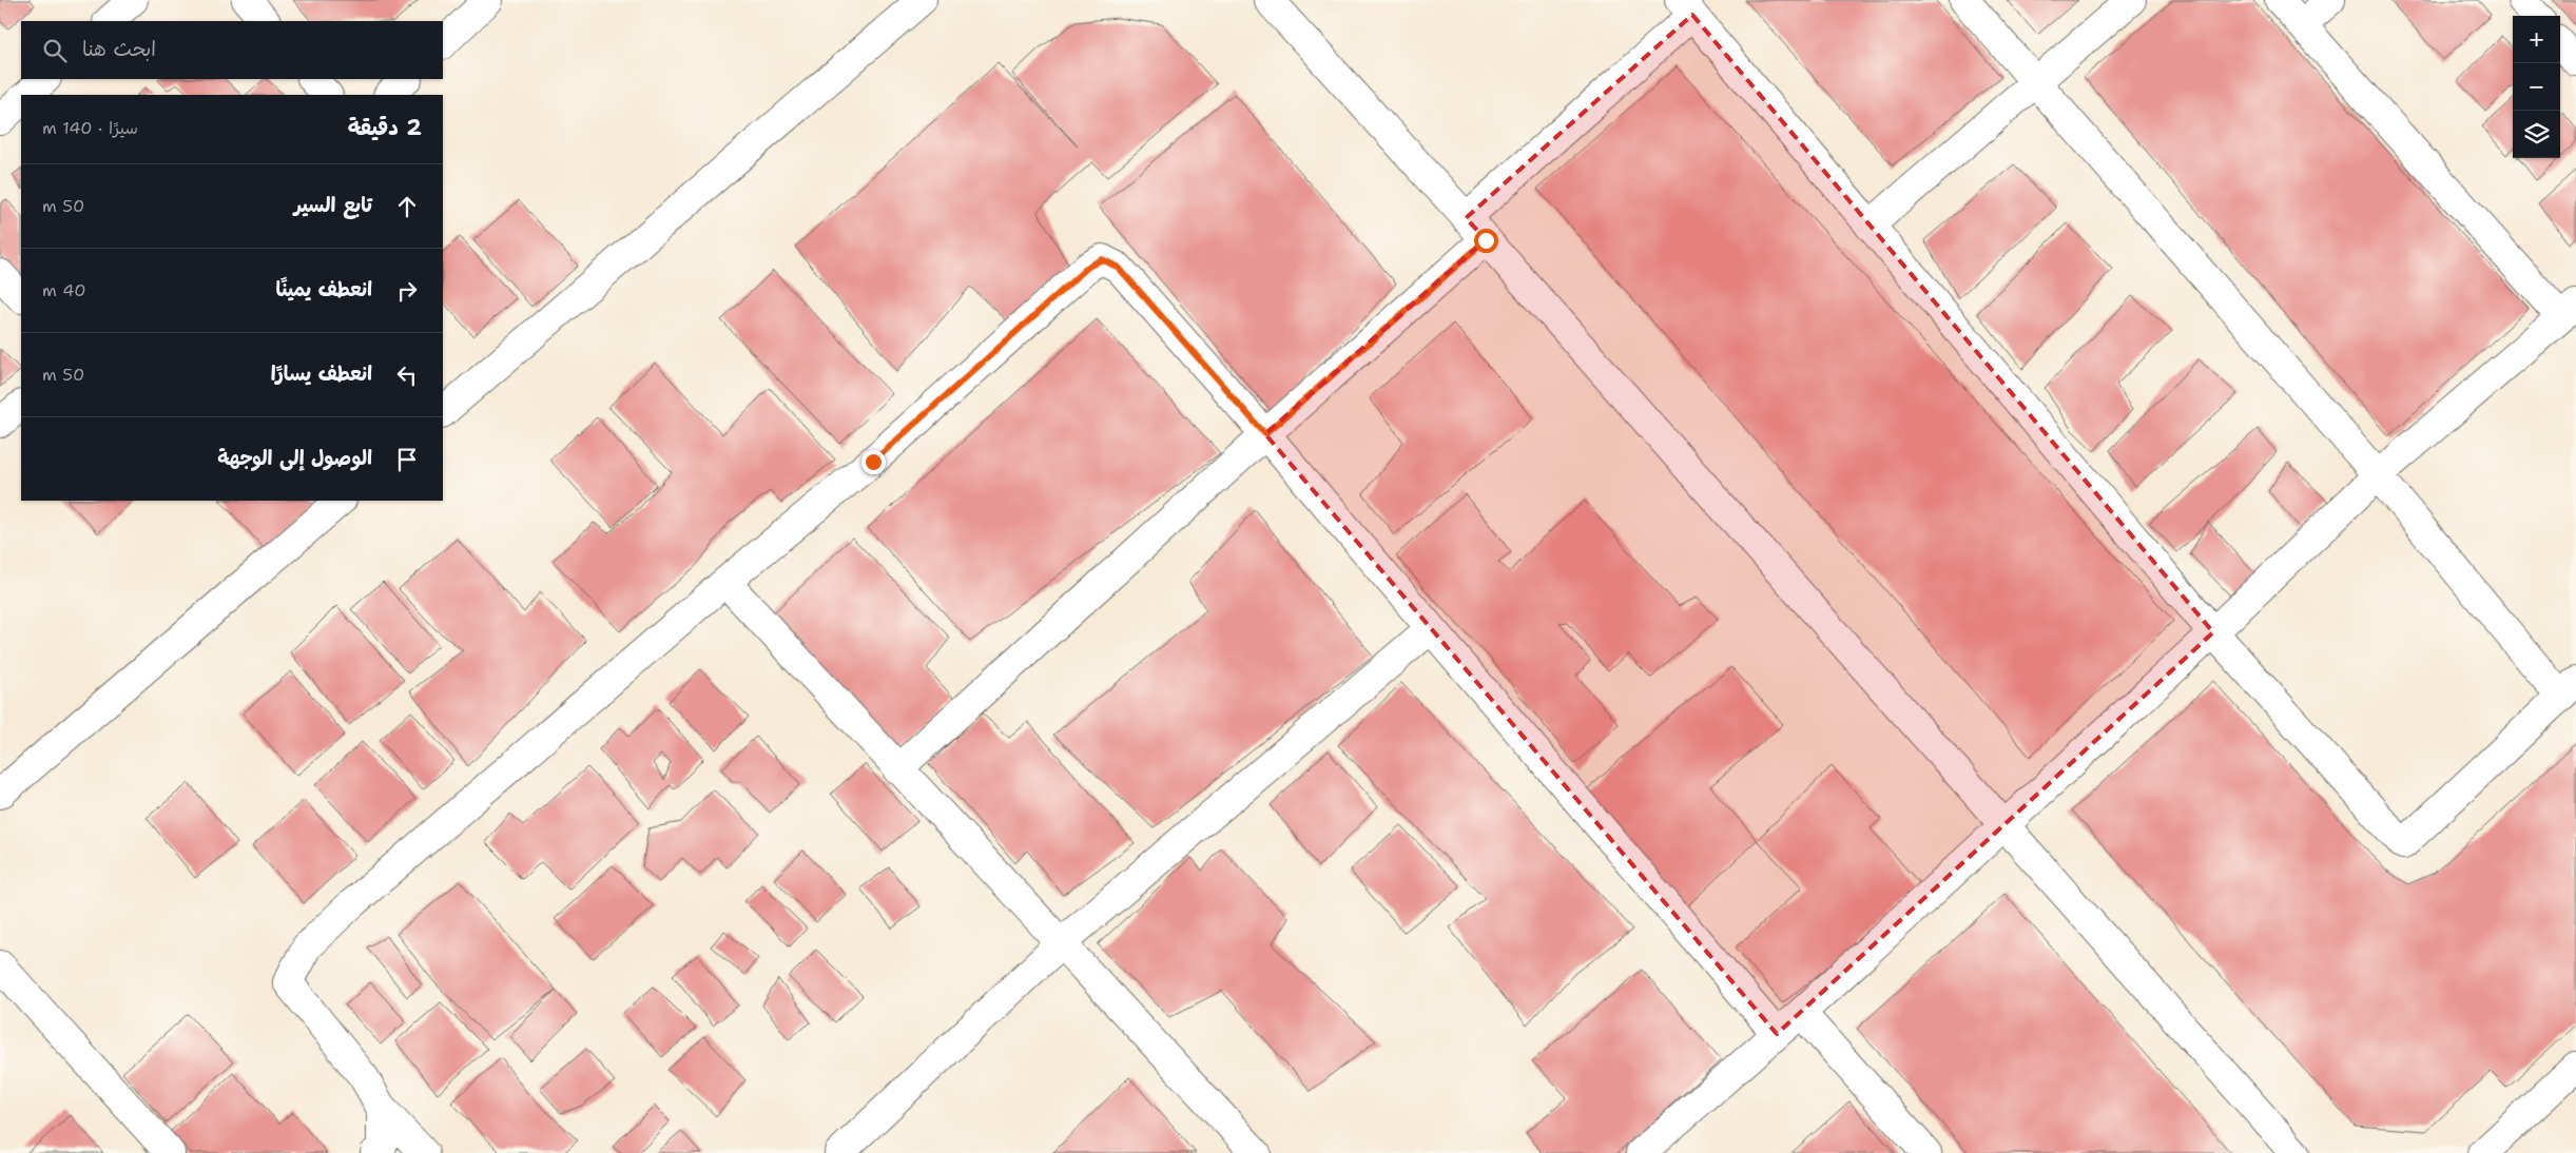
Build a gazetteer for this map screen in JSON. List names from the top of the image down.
{
  "page": {
    "map_buttons": ["+", "−"],
    "search": "ابحث هنا",
    "heading": ["2 دقيقة", "سيرًا · 140 m"],
    "list": [
      ["تابع السير", "50 m"],
      ["انعطف يمينًا", "40 m"],
      ["انعطف يسارًا", "50 m"],
      "الوصول إلى الوجهة"
    ]
  }
}
